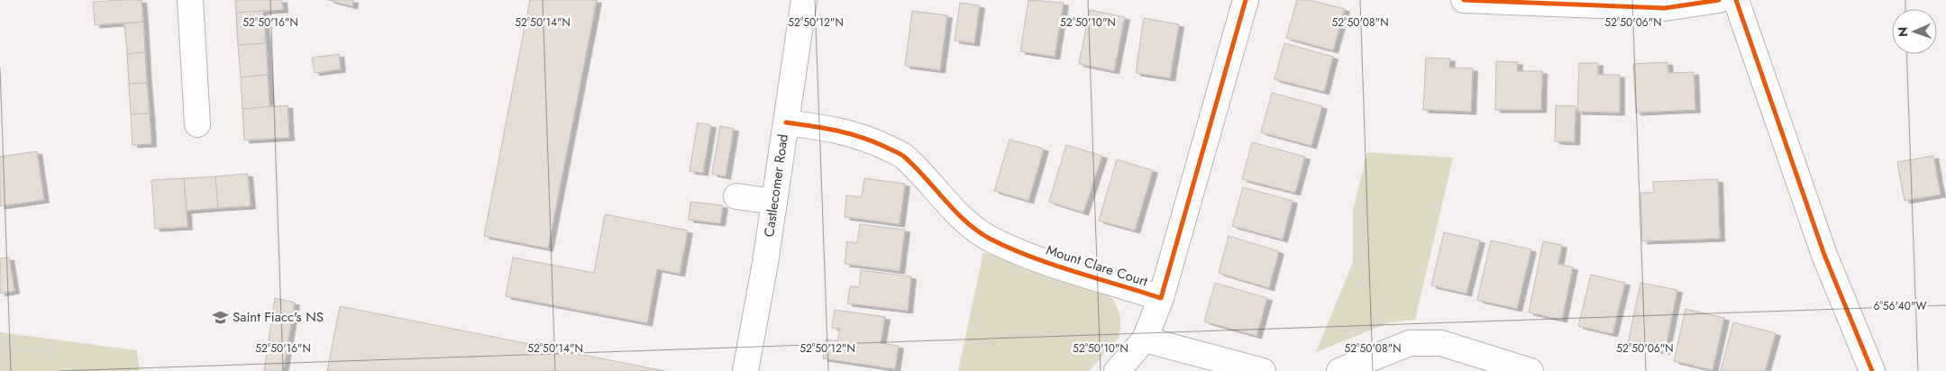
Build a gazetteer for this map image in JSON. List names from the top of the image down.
{
  "streets": {
    "street": ["Castlecomer Road", "Mount Clare Court"]
  },
  "crossings": [
    ["Castlecomer Road", "Mount Clare Court"]
  ],
  "places": {
    "school or university": ["Saint Fiacc's NS"]
  },
  "north": "left",
  "coordinates": [
    "52°50'16\"N",
    "52°50'14\"N",
    "52°50'12\"N",
    "52°50'10\"N",
    "52°50'08\"N",
    "52°50'06\"N",
    "6°56'40\"W"
  ]
}
